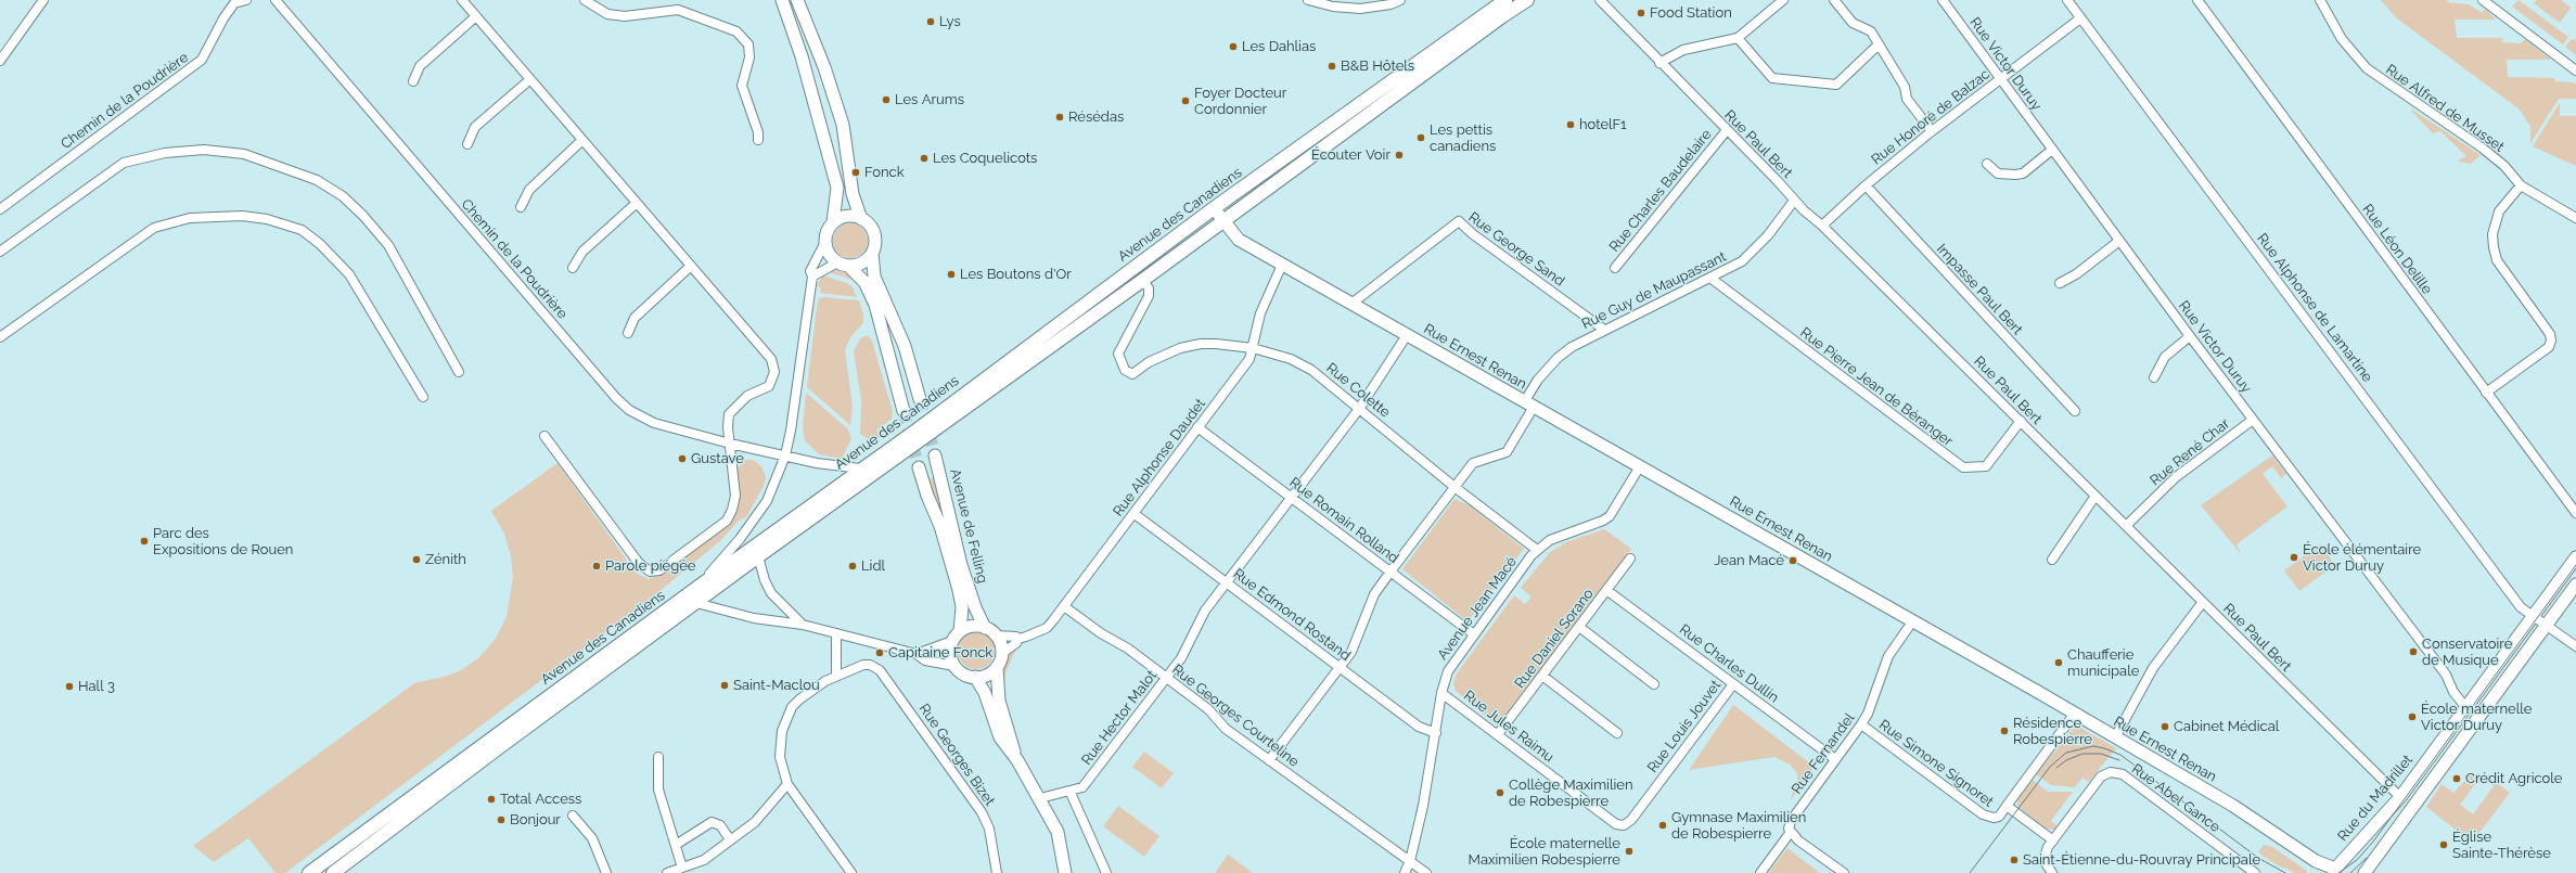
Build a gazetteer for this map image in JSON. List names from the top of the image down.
{
  "streets": {
    "main road": ["Avenue des Canadiens"],
    "street": [
      "Rue Victor Duruy",
      "Chemin de la Poudrière",
      "Rue Alfred de Musset",
      "Rue Honoré de Balzac",
      "Rue Paul Bert",
      "Rue Charles Baudelaire",
      "Rue George Sand",
      "Rue Léon Delille",
      "Impasse Paul Bert",
      "Rue Guy de Maupassant",
      "Rue Alphonse de Lamartine",
      "Rue Ernest Renan",
      "Rue Pierre Jean de Béranger",
      "Rue Colette",
      "Rue René Char",
      "Rue Alphonse Daudet",
      "Rue Romain Rolland",
      "Avenue de Felling",
      "Avenue Jean Macé",
      "Rue Edmond Rostand",
      "Rue Daniel Sorano",
      "Rue Charles Dullin",
      "Rue Georges Courteline",
      "Rue Hector Malot",
      "Rue Jules Raimu",
      "Rue Louis Jouvet",
      "Rue Fernandel",
      "Rue Georges Bizet",
      "Rue Simone Signoret",
      "Rue Abel Gance",
      "Rue du Madrillet"
    ]
  },
  "crossings": [
    ["Rue Victor Duruy", "Rue Honoré de Balzac"],
    ["Rue Victor Duruy", "Rue René Char"],
    ["Rue Victor Duruy", "Rue du Madrillet"],
    ["Chemin de la Poudrière", "Avenue des Canadiens"],
    ["Rue Honoré de Balzac", "Rue Paul Bert"],
    ["Rue Honoré de Balzac", "Impasse Paul Bert"],
    ["Rue Honoré de Balzac", "Rue Alphonse de Lamartine"],
    ["Rue Paul Bert", "Rue Charles Baudelaire"],
    ["Rue Paul Bert", "Rue Guy de Maupassant"],
    ["Rue Paul Bert", "Rue Pierre Jean de Béranger"],
    ["Rue Paul Bert", "Rue René Char"],
    ["Rue Paul Bert", "Rue du Madrillet"],
    ["Avenue des Canadiens", "Rue Ernest Renan"],
    ["Avenue des Canadiens", "Rue Colette"],
    ["Rue George Sand", "Rue Guy de Maupassant"],
    ["Rue George Sand", "Rue Ernest Renan"],
    ["Rue Guy de Maupassant", "Rue Ernest Renan"],
    ["Rue Guy de Maupassant", "Rue Pierre Jean de Béranger"],
    ["Rue Guy de Maupassant", "Rue Colette"],
    ["Rue Guy de Maupassant", "Rue Romain Rolland"],
    ["Rue Guy de Maupassant", "Rue Edmond Rostand"],
    ["Rue Guy de Maupassant", "Rue Georges Courteline"],
    ["Rue Alphonse de Lamartine", "Rue du Madrillet"],
    ["Rue Ernest Renan", "Rue Alphonse Daudet"],
    ["Rue Ernest Renan", "Avenue Jean Macé"],
    ["Rue Ernest Renan", "Rue Hector Malot"],
    ["Rue Ernest Renan", "Rue Fernandel"],
    ["Rue Ernest Renan", "Rue Simone Signoret"],
    ["Rue Ernest Renan", "Rue du Madrillet"],
    ["Rue Colette", "Rue Alphonse Daudet"],
    ["Rue Colette", "Avenue Jean Macé"],
    ["Rue Colette", "Rue Hector Malot"],
    ["Rue Alphonse Daudet", "Rue Romain Rolland"],
    ["Rue Alphonse Daudet", "Avenue de Felling"],
    ["Rue Alphonse Daudet", "Rue Edmond Rostand"],
    ["Rue Alphonse Daudet", "Rue Georges Courteline"],
    ["Rue Romain Rolland", "Avenue Jean Macé"],
    ["Rue Romain Rolland", "Rue Hector Malot"],
    ["Avenue Jean Macé", "Rue Edmond Rostand"],
    ["Avenue Jean Macé", "Rue Georges Courteline"],
    ["Avenue Jean Macé", "Rue Jules Raimu"],
    ["Rue Edmond Rostand", "Rue Hector Malot"],
    ["Rue Daniel Sorano", "Rue Charles Dullin"],
    ["Rue Daniel Sorano", "Rue Jules Raimu"],
    ["Rue Charles Dullin", "Rue Louis Jouvet"],
    ["Rue Charles Dullin", "Rue Fernandel"],
    ["Rue Georges Courteline", "Rue Hector Malot"],
    ["Rue Jules Raimu", "Rue Louis Jouvet"],
    ["Rue Fernandel", "Rue Simone Signoret"]
  ],
  "places": [
    "Food Station",
    "Lys",
    "Les Dahlias",
    "B&B Hôtels",
    "Les Arums",
    "Foyer Docteur Cordonnier",
    "Résédas",
    "hotelF1",
    "Les pettis canadiens",
    "Écouter Voir",
    "Les Coquelicots",
    "Fonck",
    "Les Boutons d'Or",
    "Gustave",
    "Parc des Expositions de Rouen",
    "École élémentaire Victor Duruy",
    "Zénith",
    "Jean Macé",
    "Parole piégée",
    "Lidl",
    "Conservatoire de Musique",
    "Capitaine Fonck",
    "Chaufferie municipale",
    "Saint-Maclou",
    "Hall 3",
    "École maternelle Victor Duruy",
    "Cabinet Médical",
    "Résidence Robespierre",
    "Crédit Agricole",
    "Collège Maximilien de Robespierre",
    "Total Access",
    "Bonjour",
    "Gymnase Maximilien de Robespierre",
    "Église Sainte-Thérèse",
    "École maternelle Maximilien Robespierre",
    "Saint-Étienne-du-Rouvray Principale"
  ]
}
